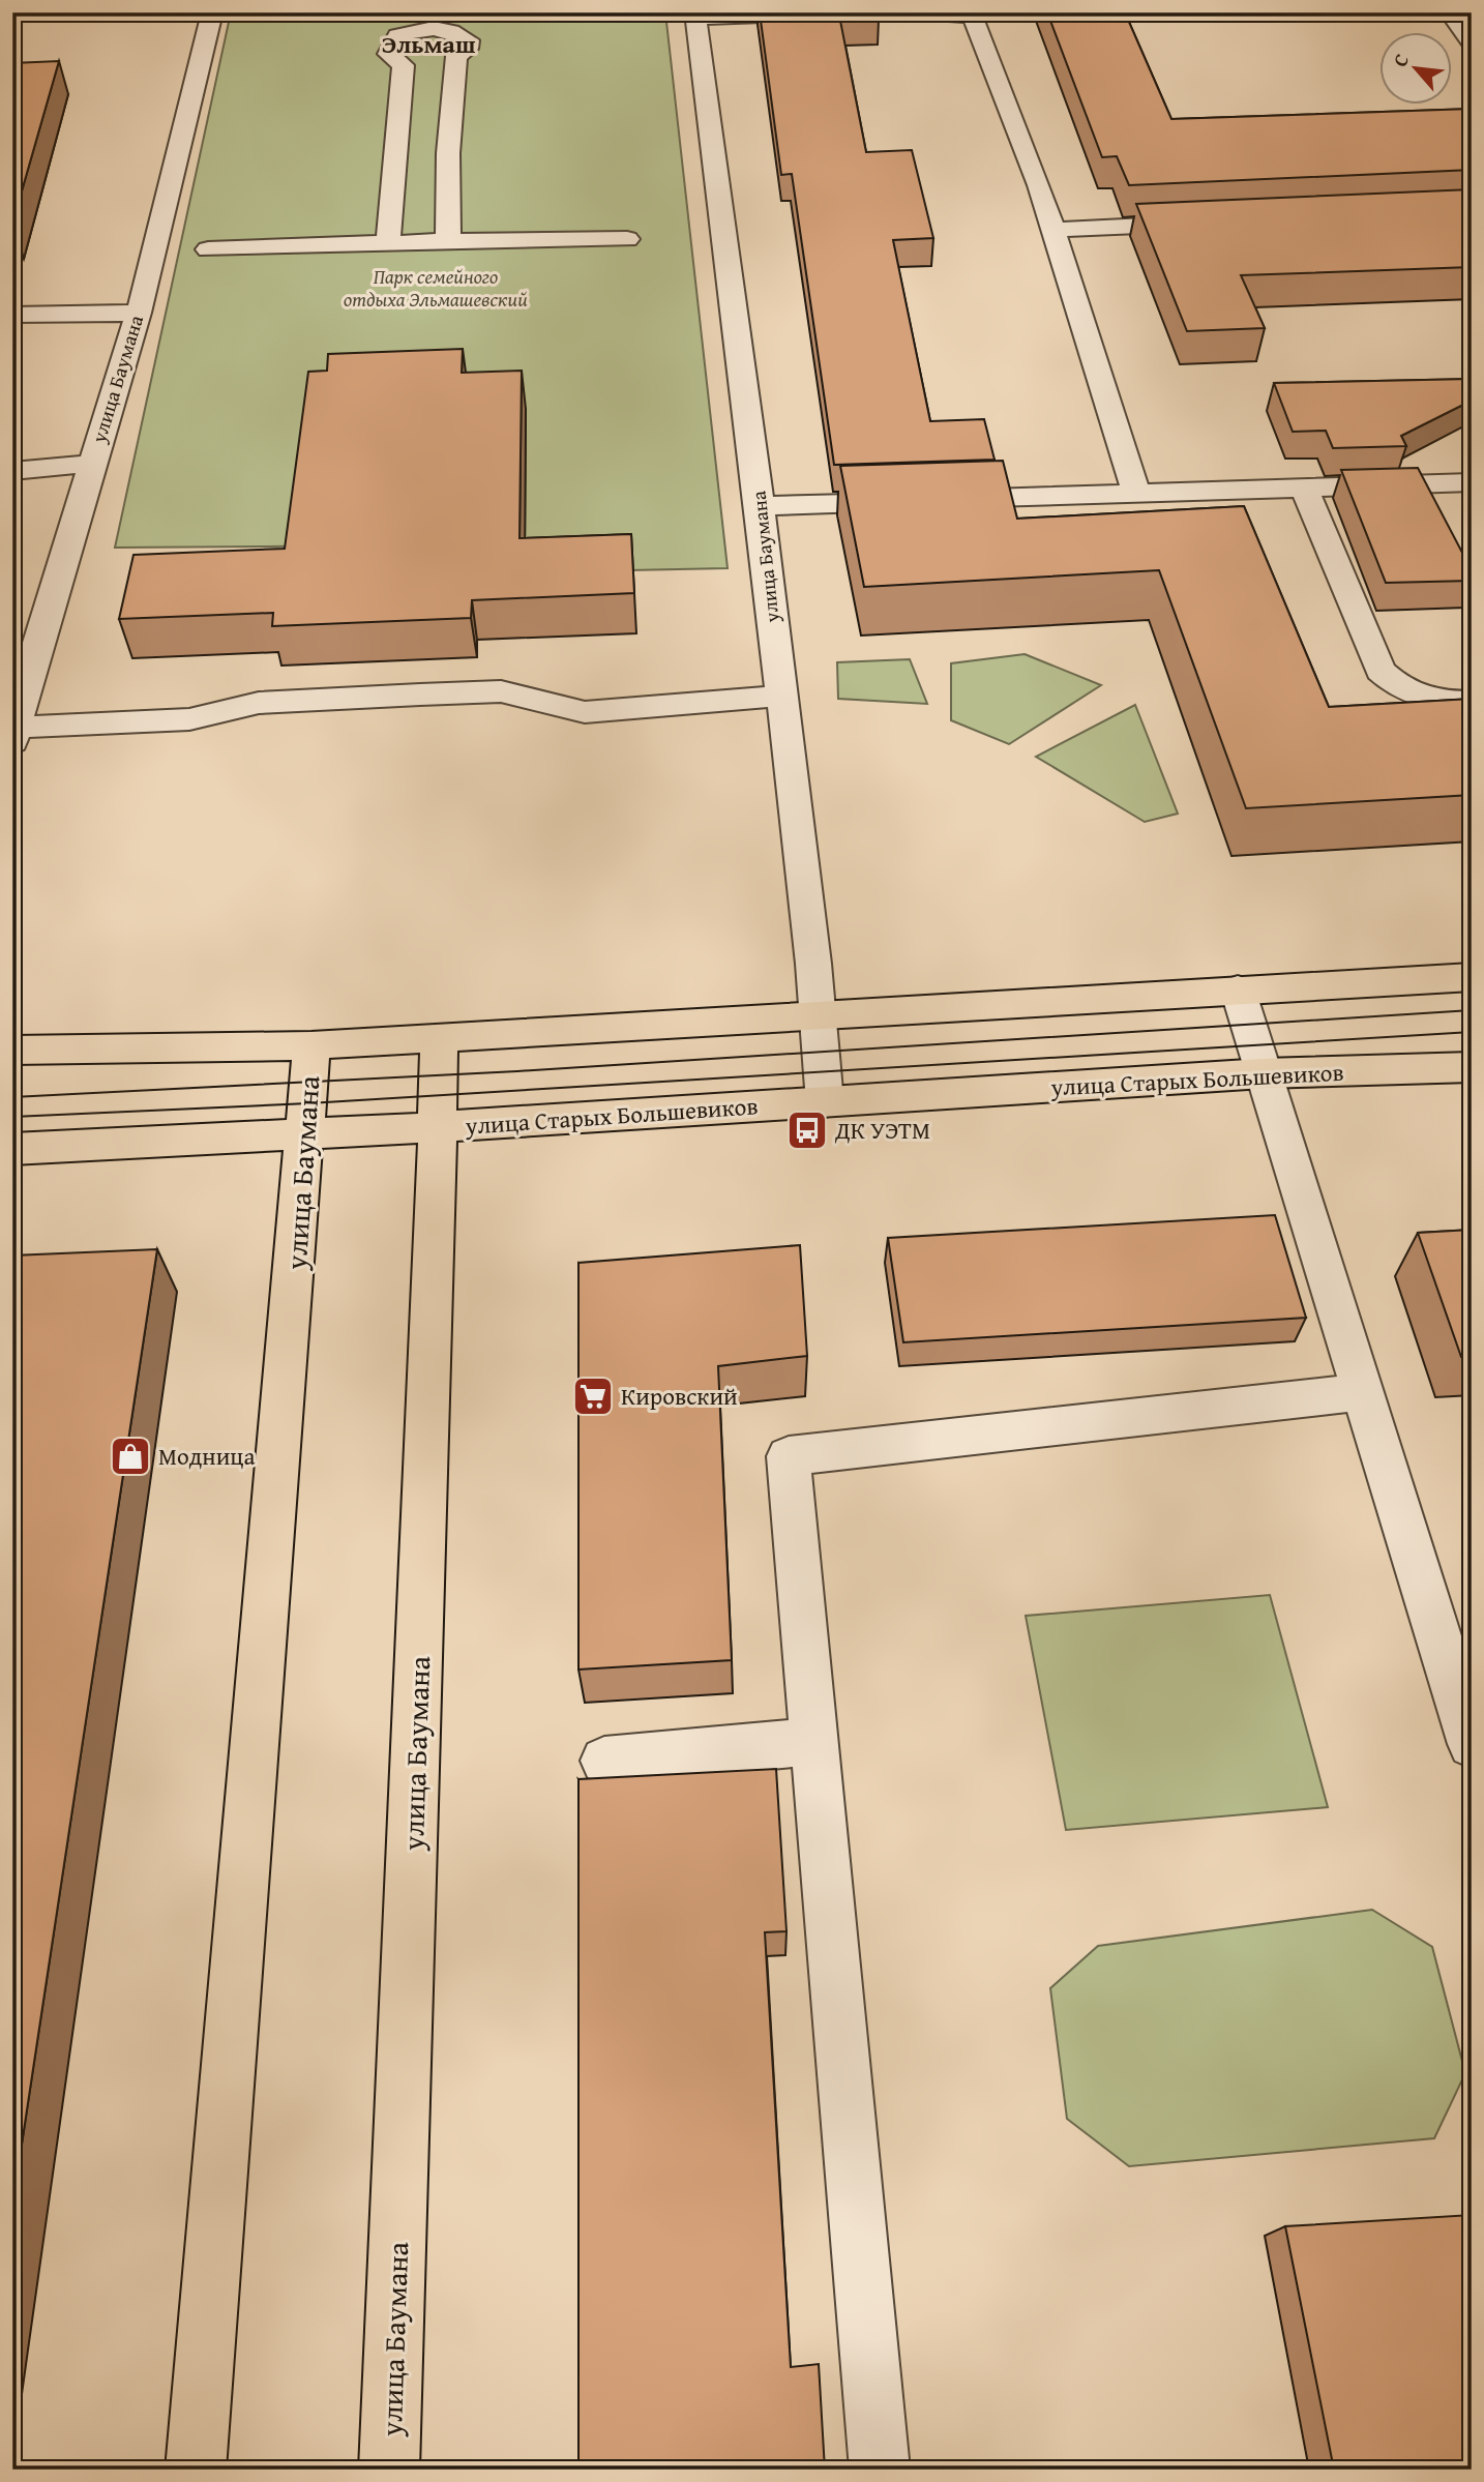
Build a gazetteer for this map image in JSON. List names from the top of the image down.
{
  "streets": {
    "main road": ["улица Баумана", "улица Старых Большевиков"]
  },
  "crossings": [
    ["улица Баумана", "улица Старых Большевиков"]
  ],
  "districts": ["Эльмаш"],
  "parks": ["Парк семейного отдыха Эльмашевский"],
  "places": {
    "bus stop": ["ДК УЭТМ"],
    "supermarket": ["Кировский"],
    "shop": ["Модница"]
  },
  "north": "top left"
}
